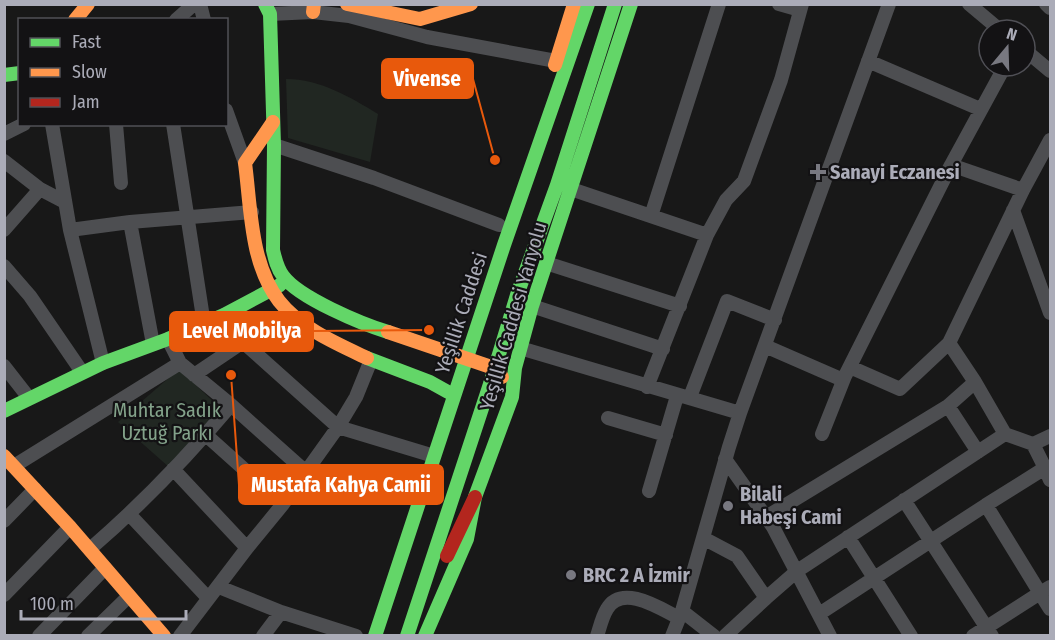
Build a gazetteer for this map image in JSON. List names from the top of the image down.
{
  "streets": {
    "main road": ["Yeşillik Caddesi", "Yeşillik Caddesi Yanyolu"]
  },
  "crossings": [
    ["Yeşillik Caddesi", "Yeşillik Caddesi Yanyolu"]
  ],
  "parks": ["Muhtar Sadık Uztuğ Parkı"],
  "places": {
    "other": [
      "Vivense",
      "Level Mobilya",
      "Mustafa Kahya Camii",
      "Bilali Habeşi Cami",
      "BRC 2 A İzmir"
    ],
    "health": ["Sanayi Eczanesi"]
  },
  "legend": ["Fast", "Slow", "Jam"],
  "scale_bar": "100 m",
  "north": "top"
}
